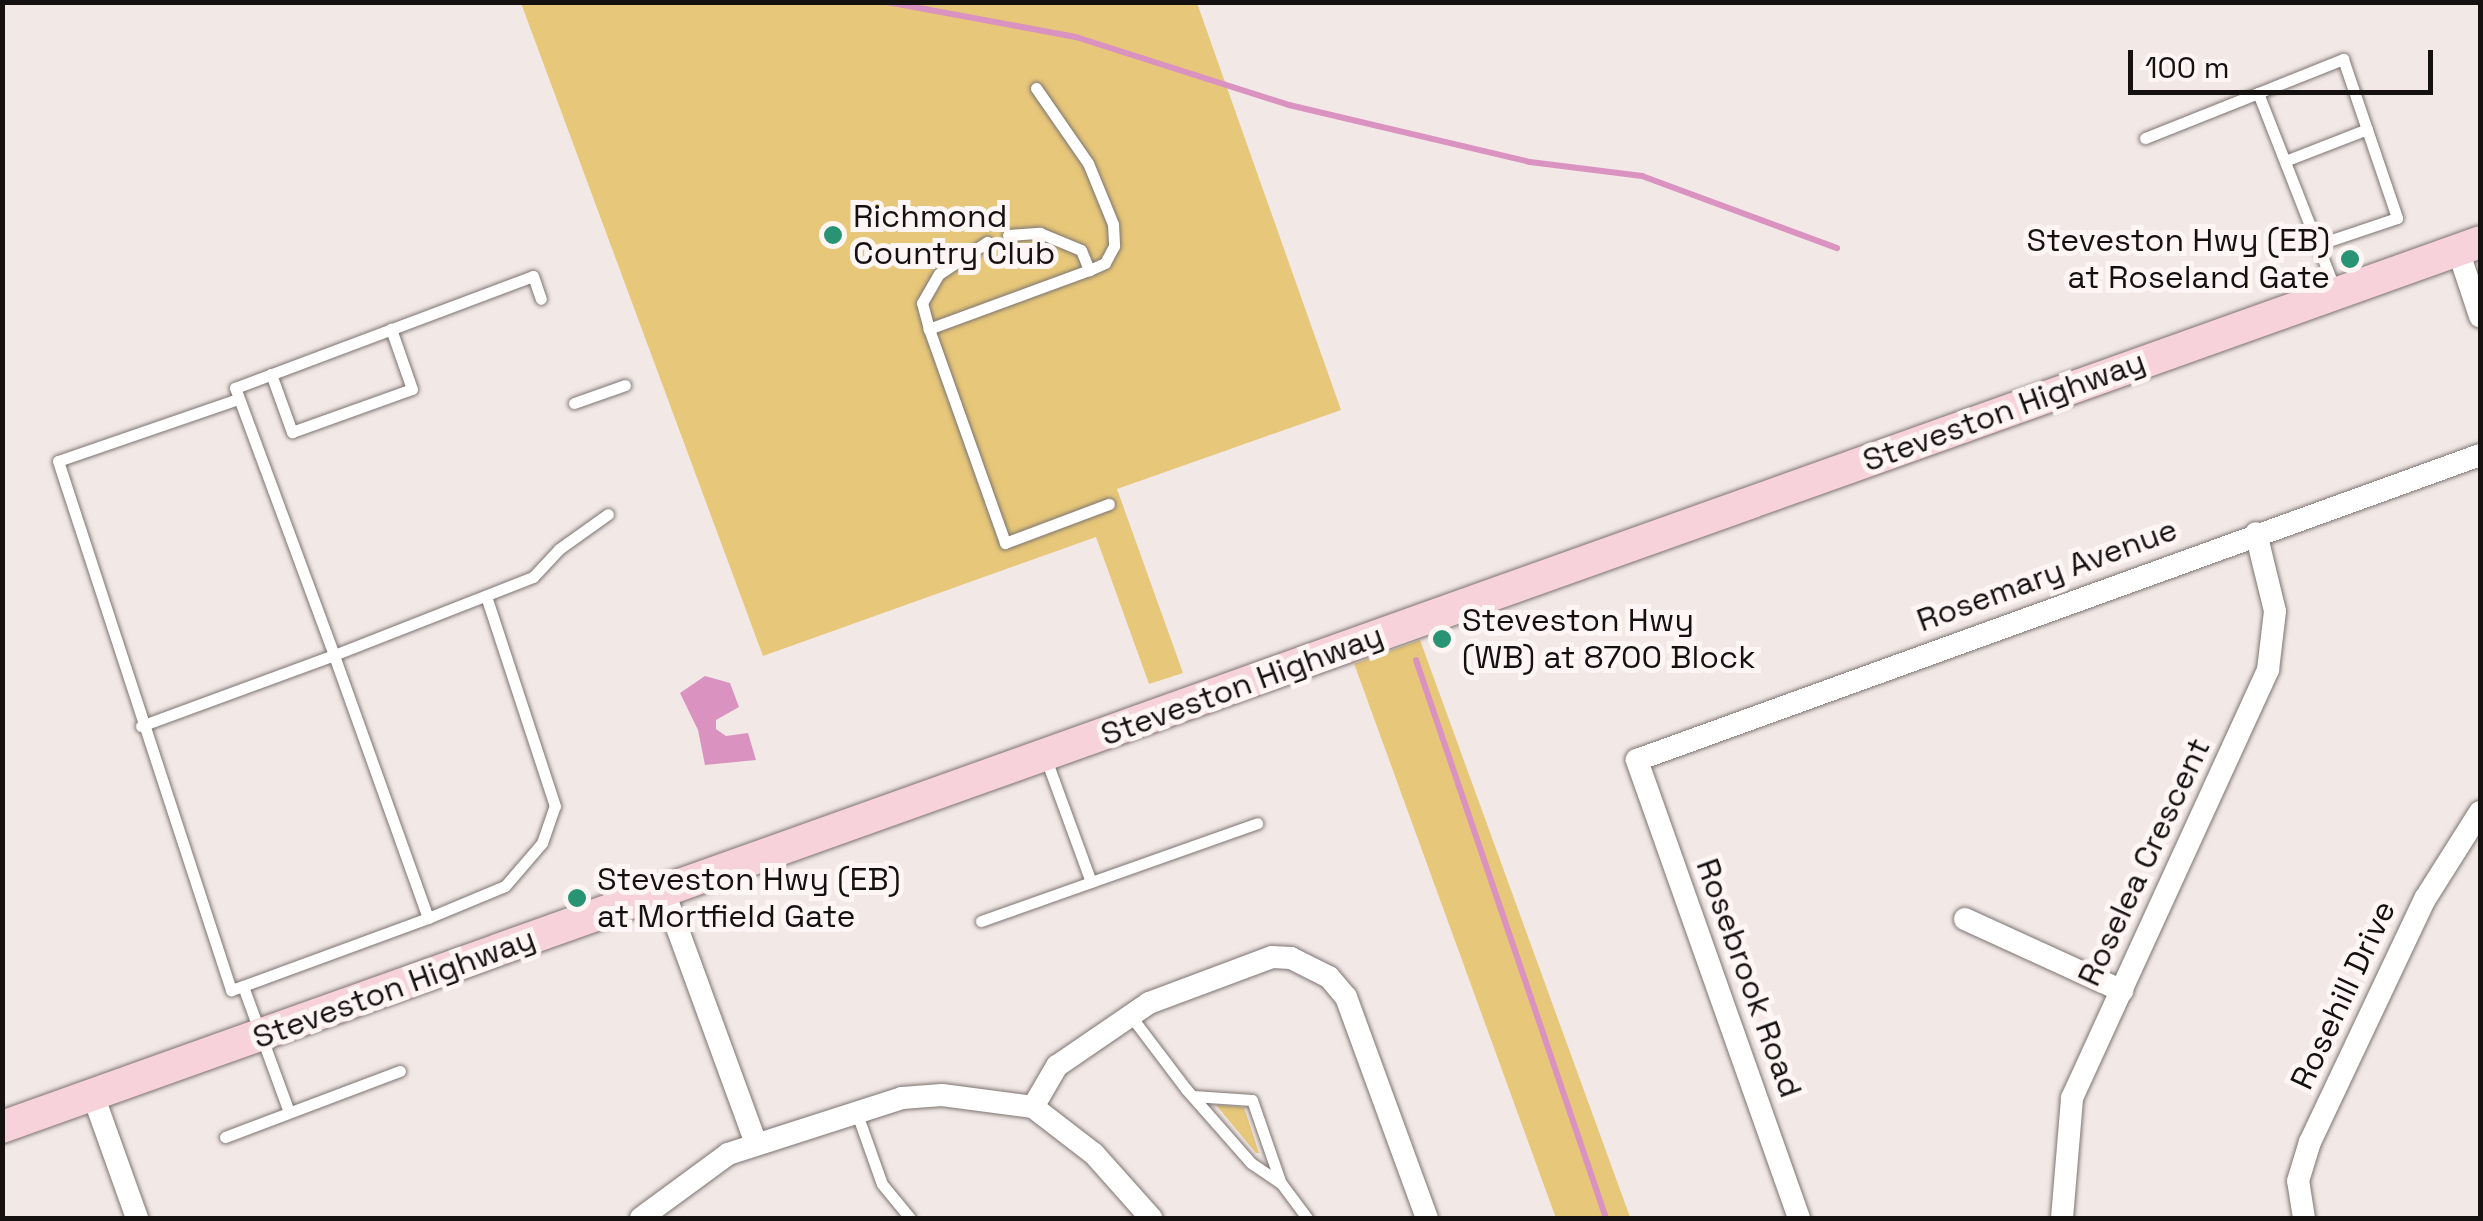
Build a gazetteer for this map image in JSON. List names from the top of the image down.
{
  "streets": {
    "main road": ["Steveston Highway"],
    "street": [
      "Rosemary Avenue",
      "Roselea Crescent",
      "Rosebrook Road",
      "Rosehill Drive"
    ]
  },
  "crossings": [
    ["Rosemary Avenue", "Roselea Crescent"],
    ["Rosemary Avenue", "Rosebrook Road"]
  ],
  "places": [
    "Richmond Country Club",
    "Steveston Hwy (EB) at Roseland Gate",
    "Steveston Hwy (WB) at 8700 Block",
    "Steveston Hwy (EB) at Mortfield Gate"
  ],
  "scale_bar": "100 m"
}
